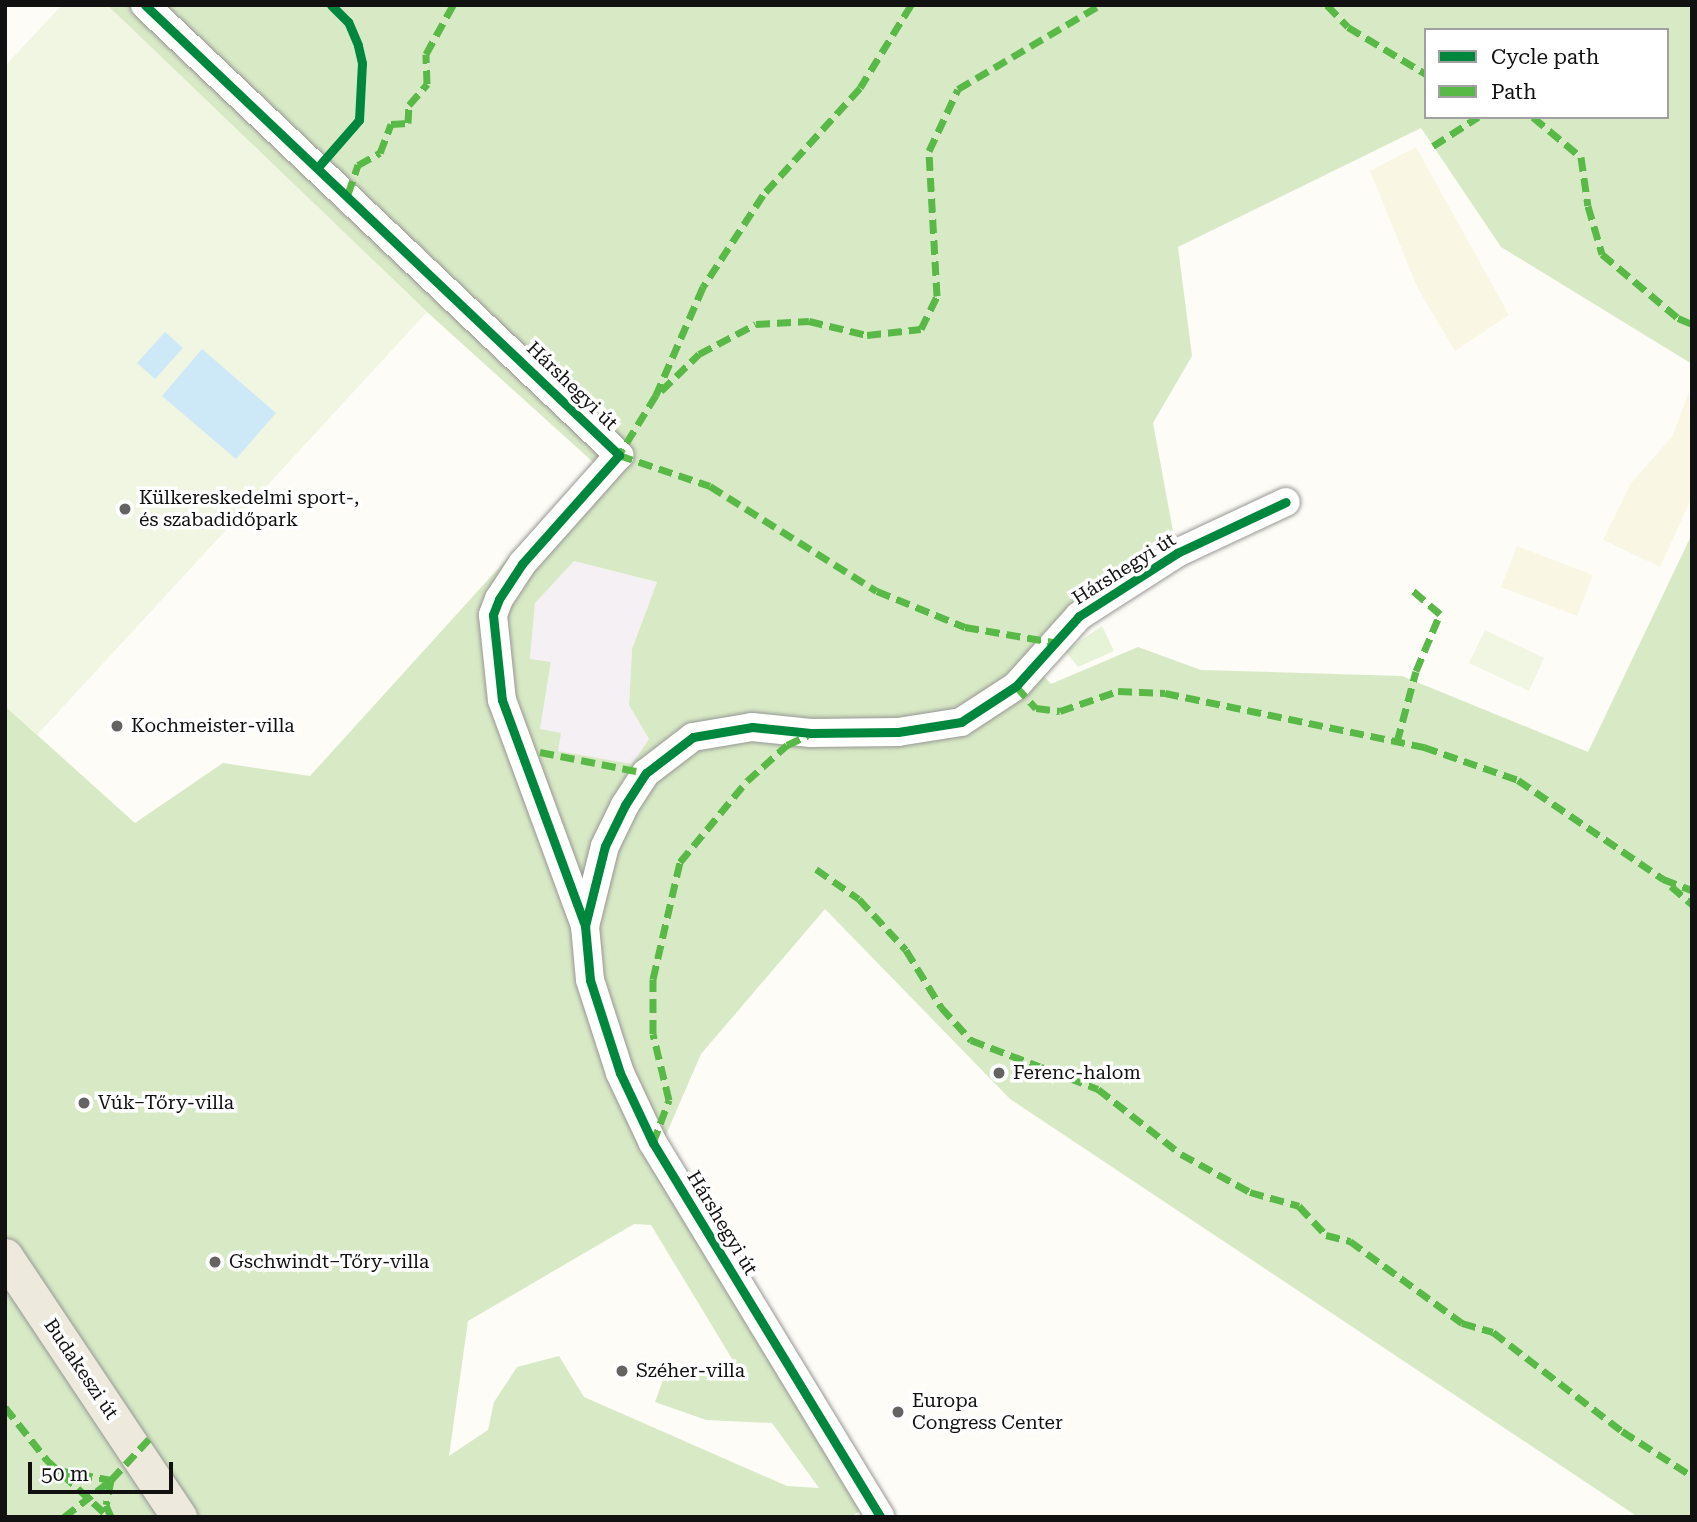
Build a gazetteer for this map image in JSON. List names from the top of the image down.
{
  "streets": {
    "main road": ["Budakeszi út"],
    "street": ["Hárshegyi út"]
  },
  "places": [
    "Külkereskedelmi sport-, és szabadidőpark",
    "Kochmeister-villa",
    "Ferenc-halom",
    "Vúk–Tőry-villa",
    "Gschwindt–Tőry-villa",
    "Széher-villa",
    "Europa Congress Center"
  ],
  "legend": ["Cycle path", "Path"],
  "scale_bar": "50 m"
}
